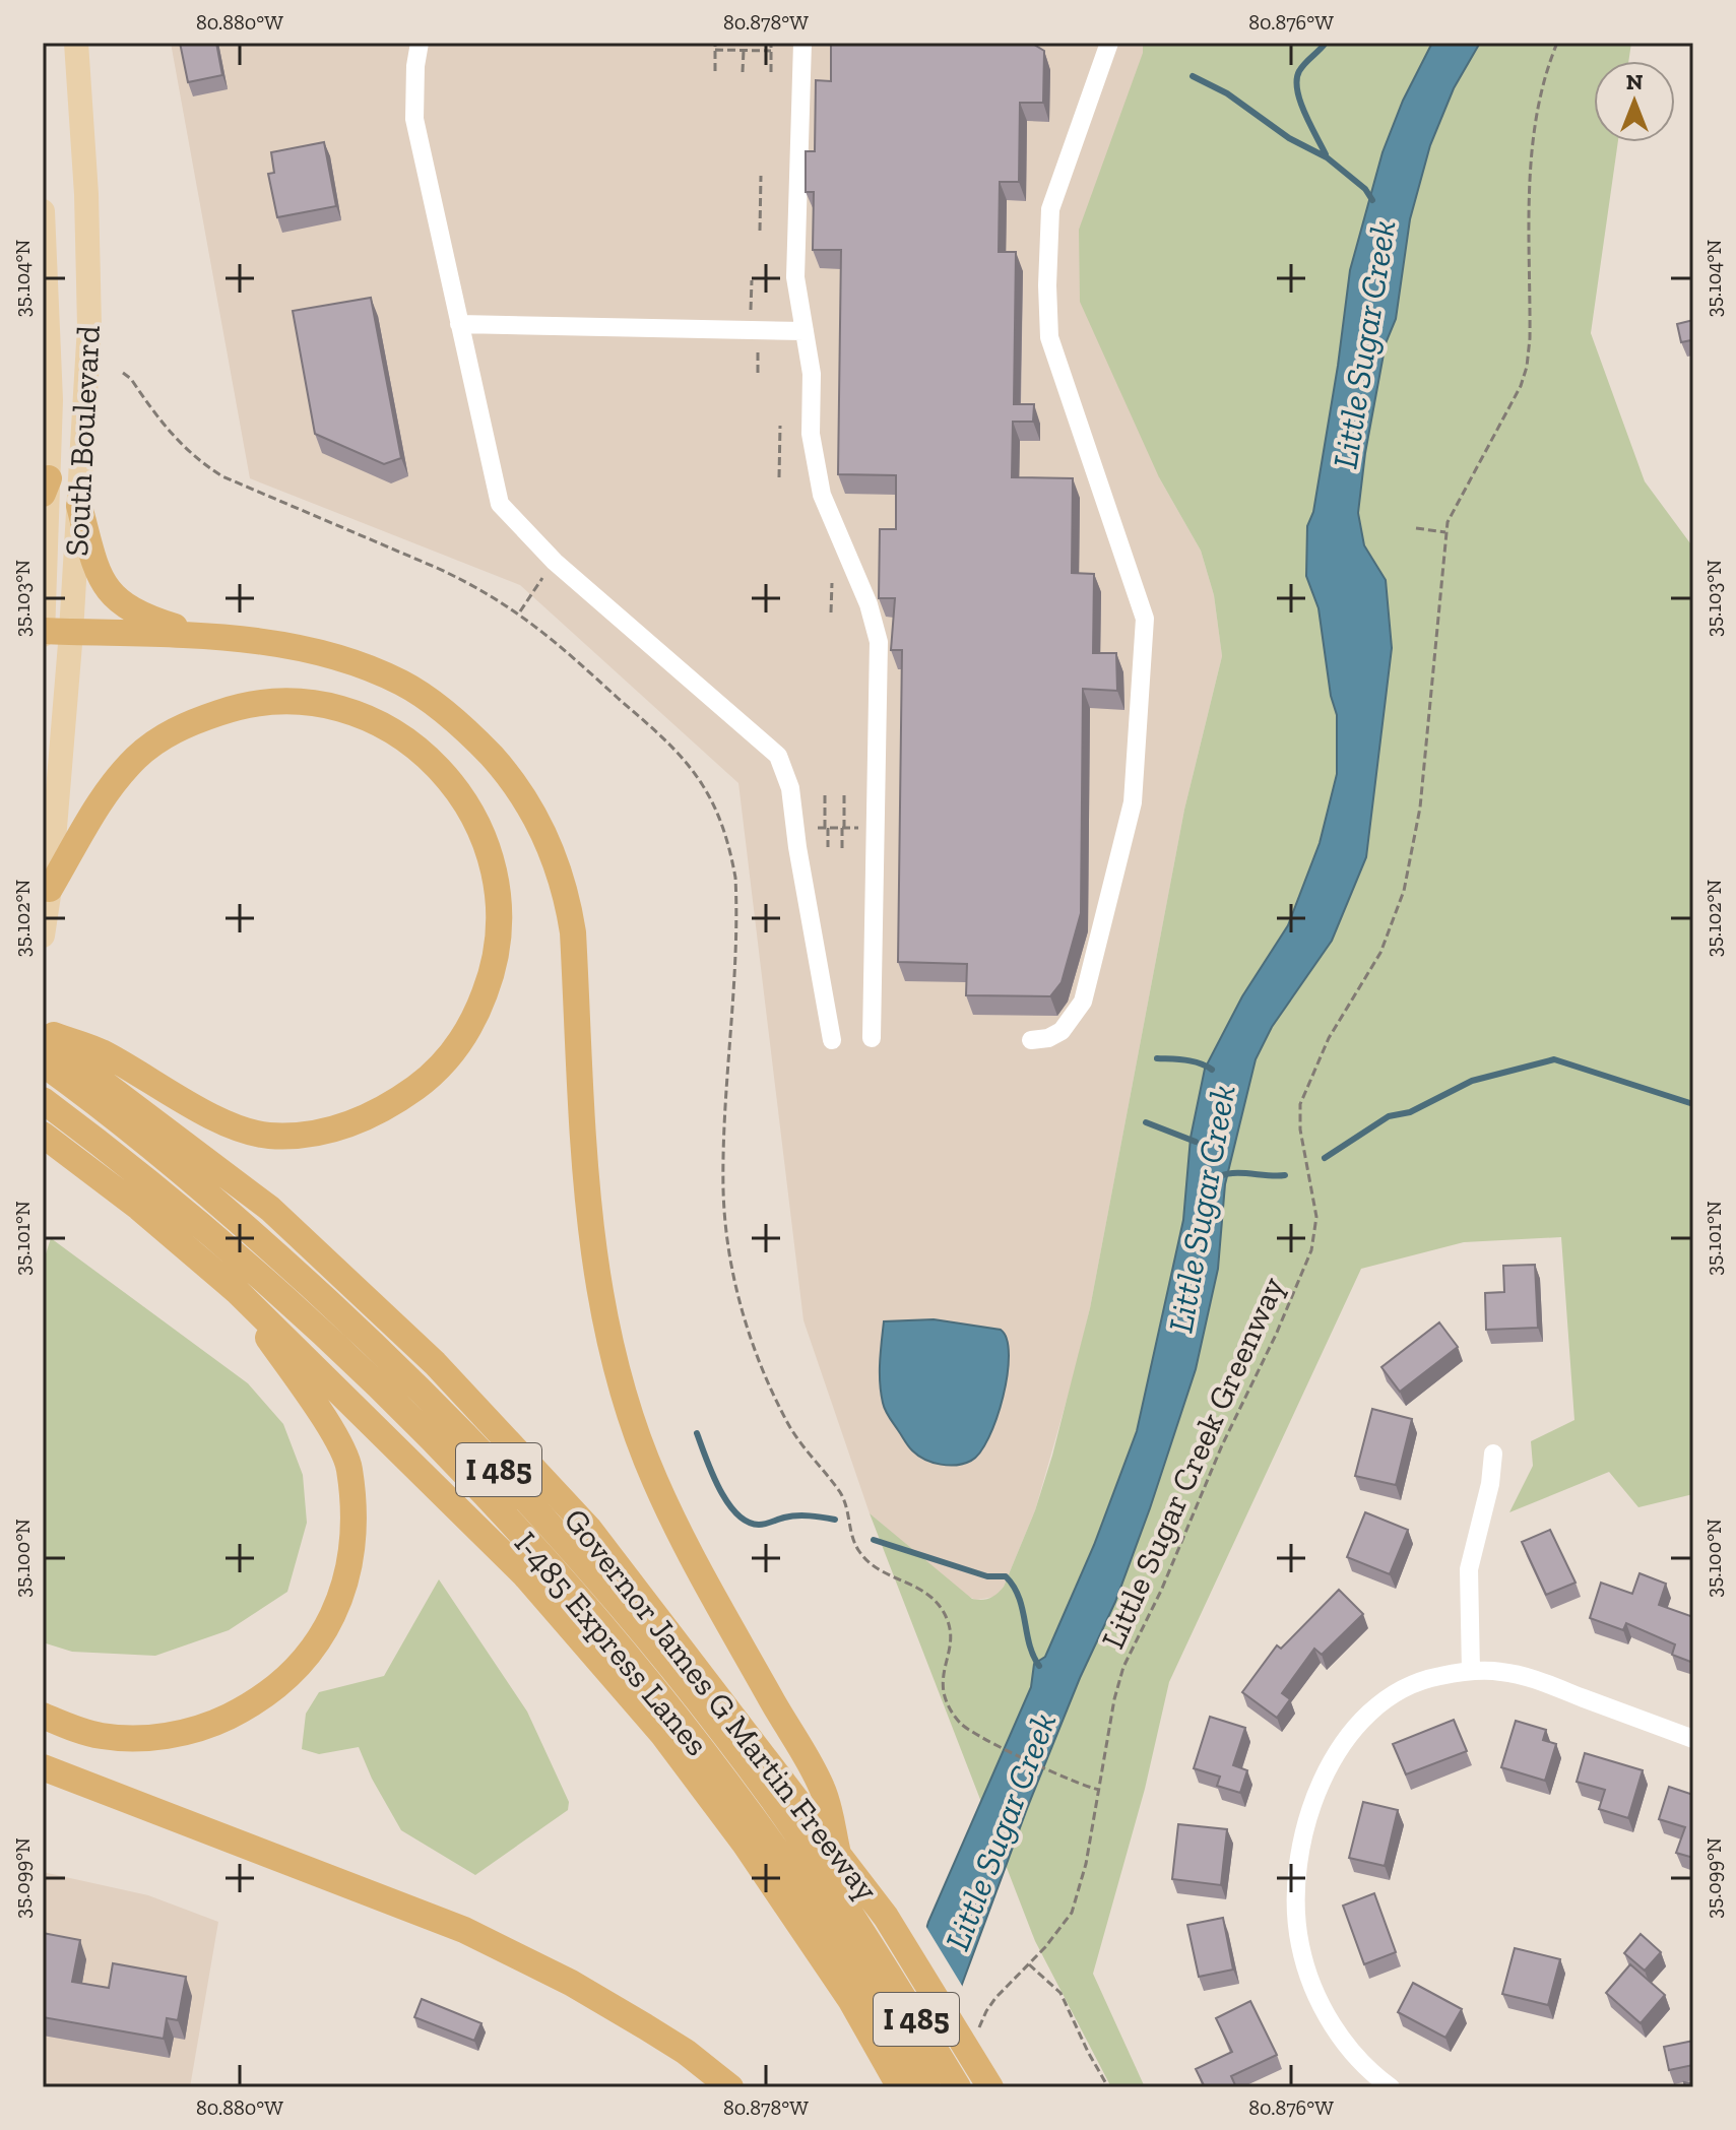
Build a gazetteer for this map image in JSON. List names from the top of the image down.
{
  "streets": {
    "highway": ["I 485", "I-485 Express Lanes", "Governor James G Martin Freeway"],
    "main road": ["South Boulevard"],
    "path": ["Little Sugar Creek Greenway"]
  },
  "water": ["Little Sugar Creek"],
  "north": "top",
  "coordinates": [
    "80.880°W",
    "80.878°W",
    "80.876°W",
    "35.104°N",
    "35.103°N",
    "35.102°N",
    "35.101°N",
    "35.100°N",
    "35.099°N"
  ]
}
